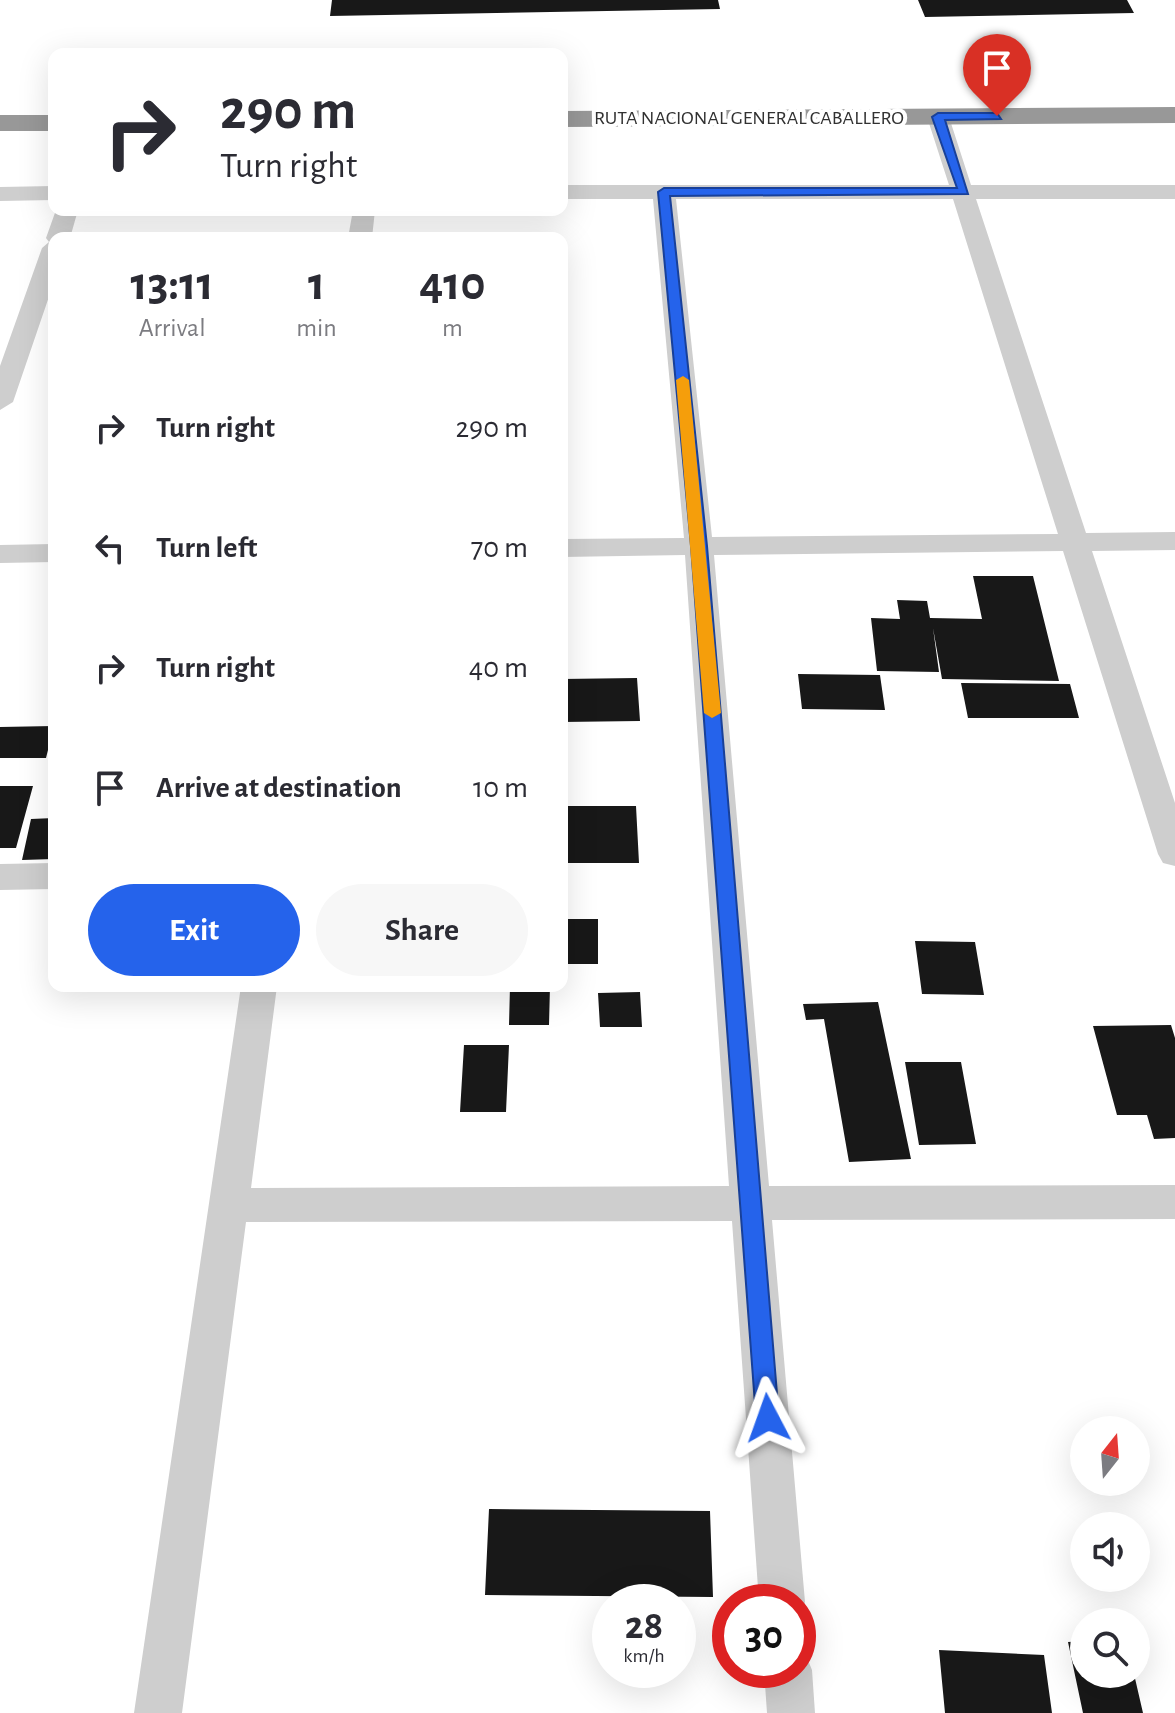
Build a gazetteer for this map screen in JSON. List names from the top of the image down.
{
  "streets": {
    "highway": ["RUTA NACIONAL GENERAL CABALLERO"]
  },
  "north": "top",
  "page": {
    "turn": ["290 m", "Turn right"],
    "eta": [
      "13:11",
      "Arrival",
      "1",
      "min",
      "410",
      "m"
    ],
    "list": [
      {
        "name": "Turn right",
        "value": "290 m"
      },
      {
        "name": "Turn left",
        "value": "70 m"
      },
      {
        "name": "Turn right",
        "value": "40 m"
      },
      {
        "name": "Arrive at destination",
        "value": "10 m"
      }
    ],
    "buttons": ["Exit", "Share"],
    "speed": "28 km/h",
    "limit": "30"
  }
}
